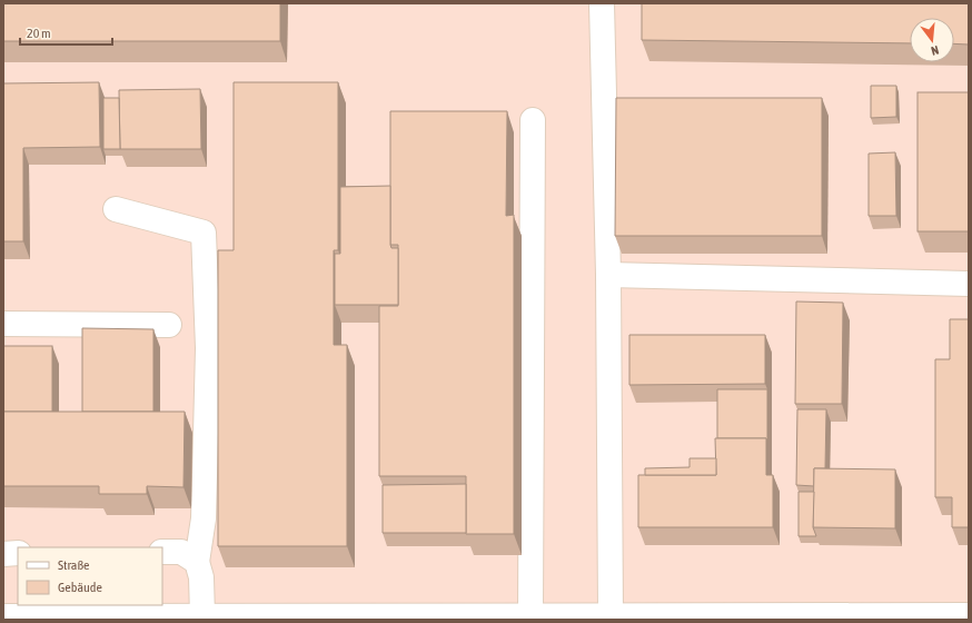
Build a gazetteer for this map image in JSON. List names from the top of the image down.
{
  "legend": ["Straße", "Gebäude"],
  "scale_bar": "20 m",
  "north": "bottom"
}
